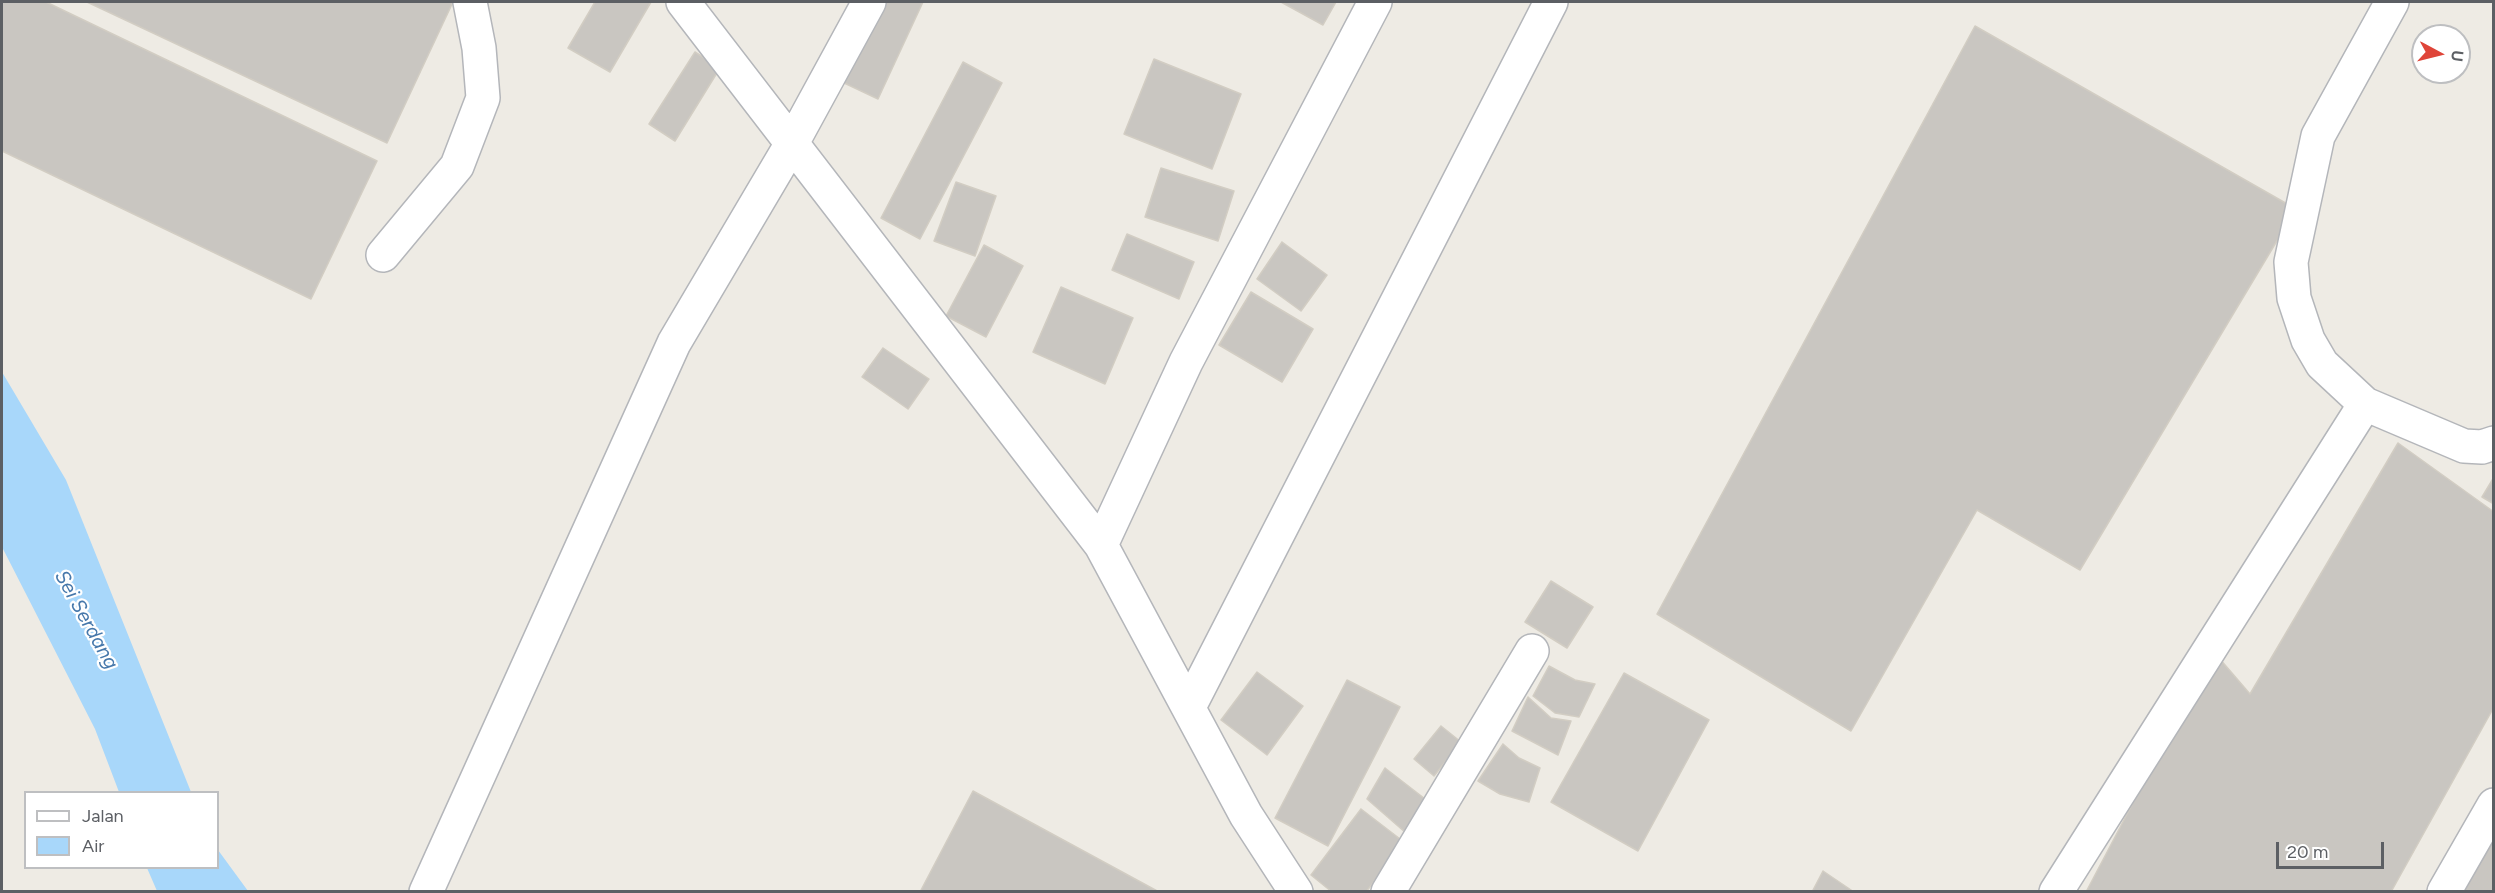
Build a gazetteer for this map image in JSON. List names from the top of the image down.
{
  "water": ["Sei Serdang"],
  "legend": ["Jalan", "Air"],
  "scale_bar": "20 m",
  "north": "right"
}
